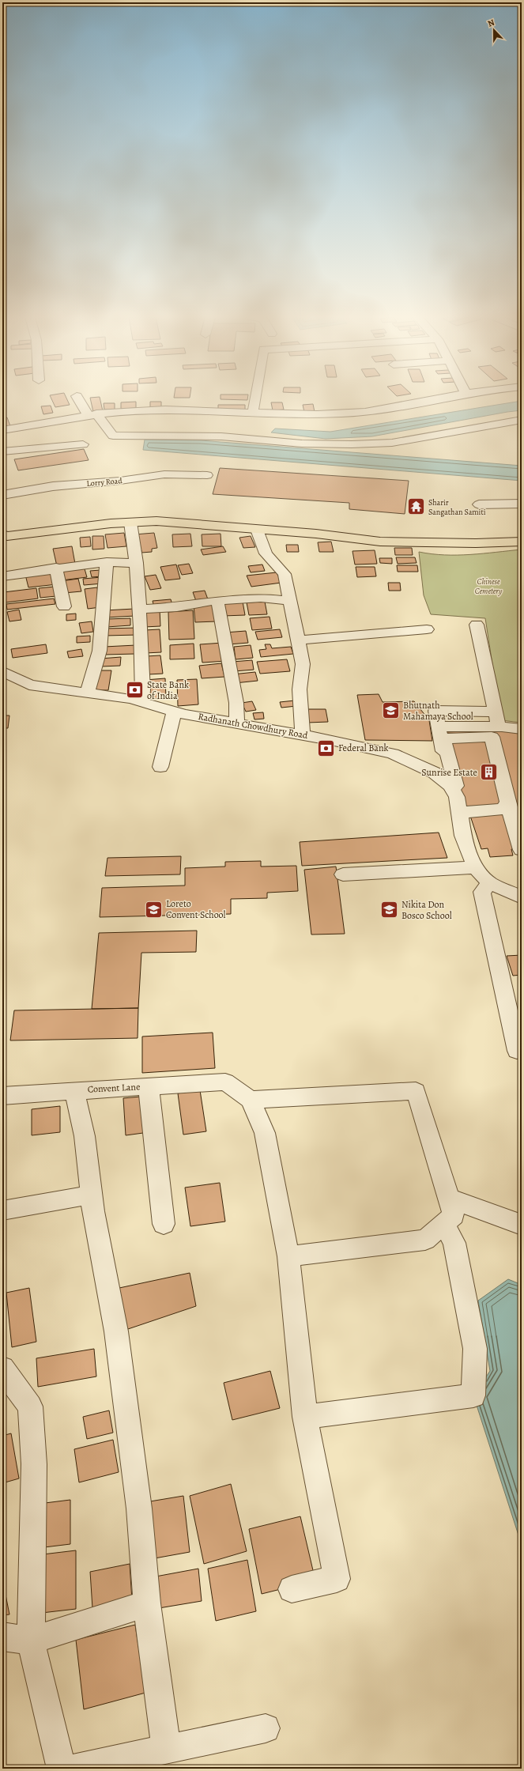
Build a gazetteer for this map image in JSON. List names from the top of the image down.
{
  "streets": {
    "street": ["Lorry Road", "Radhanath Chowdhury Road", "Convent Lane"]
  },
  "parks": ["Chinese Cemetery"],
  "places": {
    "temple": ["Sharir Sangathan Samiti"],
    "bank": ["State Bank of India", "Federal Bank"],
    "school or university": ["Bhutnath Mahamaya School", "Loreto Convent School", "Nikita Don Bosco School"],
    "building": ["Sunrise Estate"]
  },
  "north": "top"
}
